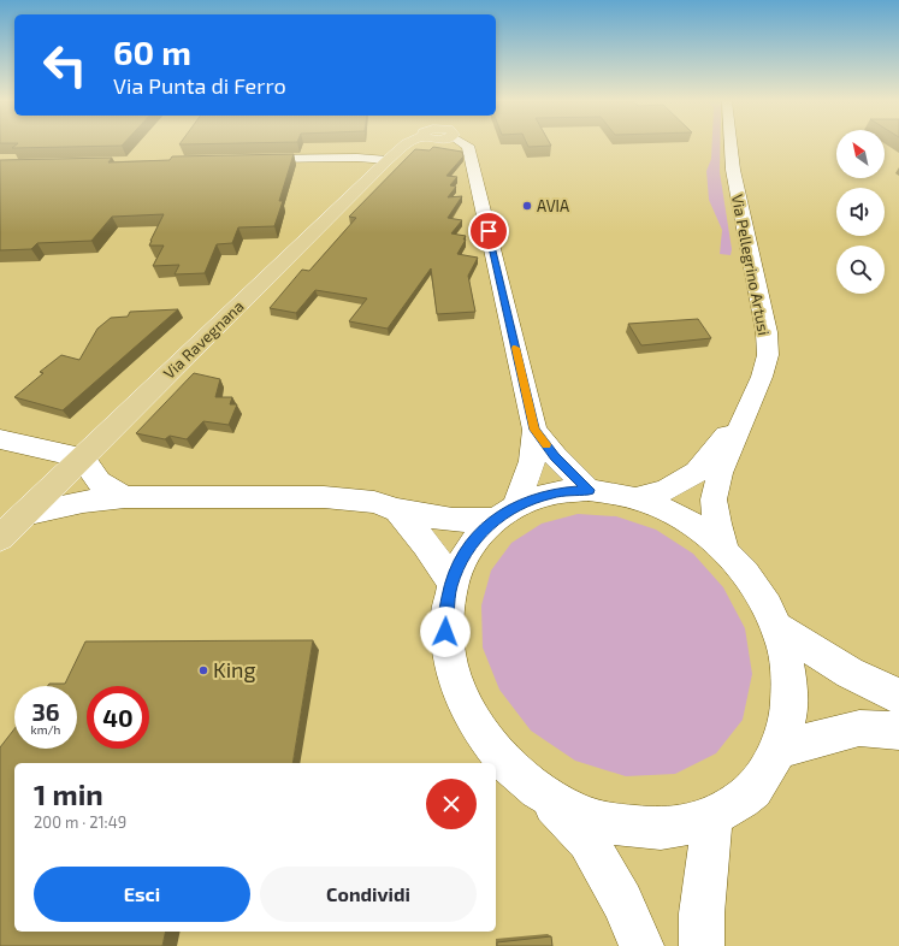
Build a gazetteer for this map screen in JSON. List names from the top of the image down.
{
  "streets": {
    "main road": ["Via Ravegnana"],
    "street": ["Via Pellegrino Artusi"]
  },
  "places": ["AVIA", "King"],
  "north": "top left",
  "page": {
    "turn": ["60 m", "Via Punta di Ferro"],
    "speed": "36 km/h",
    "limit": "40",
    "heading": ["1 min", "200 m · 21:49"],
    "buttons": ["Esci", "Condividi"]
  }
}
